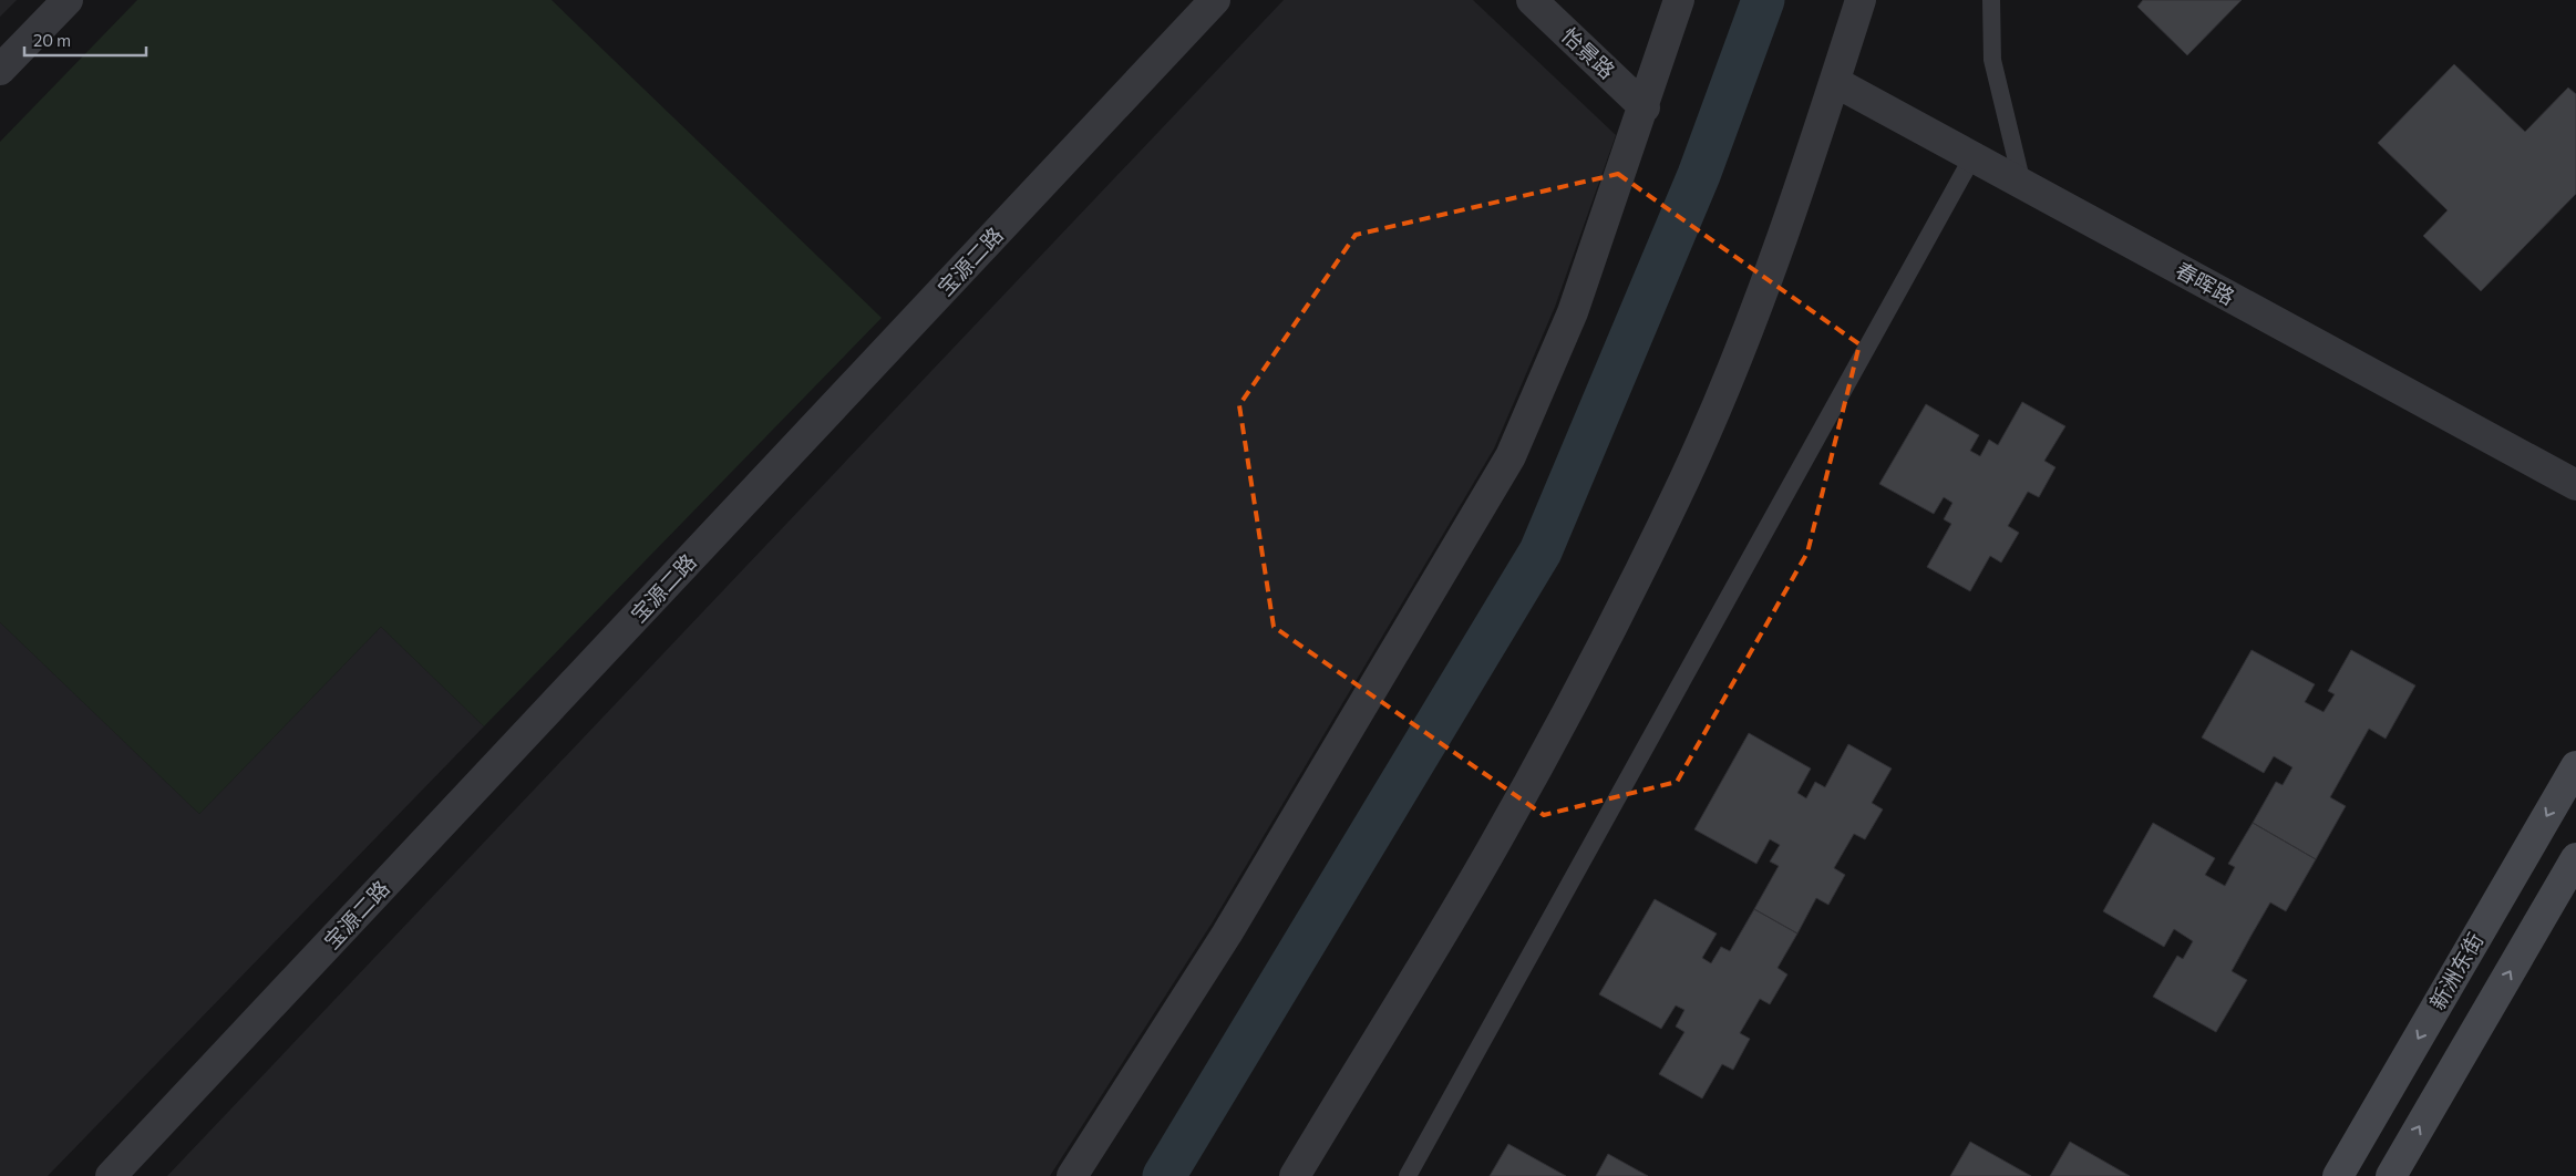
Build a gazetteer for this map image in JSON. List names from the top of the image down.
{
  "streets": {
    "street": [
      "怡景路",
      "宝源二路",
      "春晖路",
      "新洲东街"
    ]
  },
  "scale_bar": "20 m"
}
